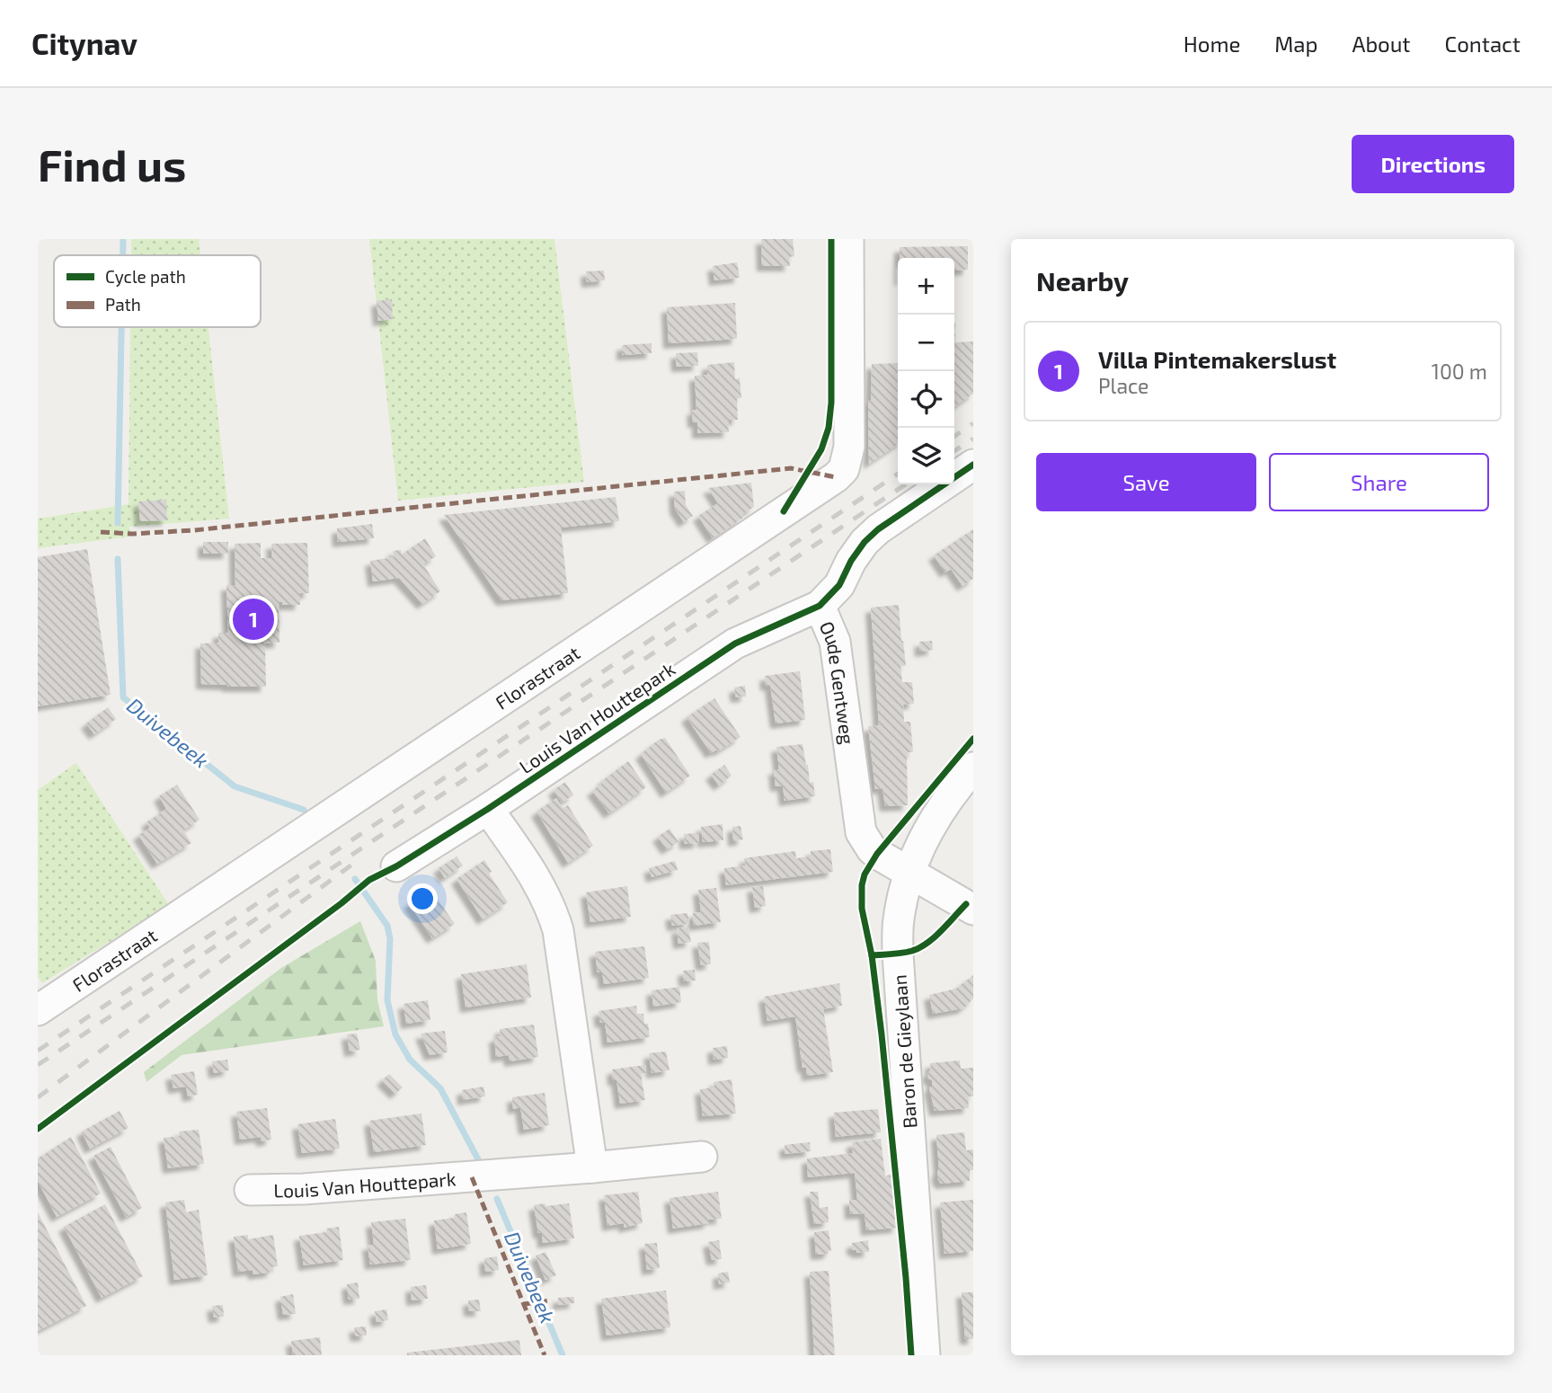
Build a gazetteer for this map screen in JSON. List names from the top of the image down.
{
  "streets": {
    "street": [
      "Florastraat",
      "Oude Gentweg",
      "Louis Van Houttepark",
      "Baron de Gieylaan"
    ]
  },
  "crossings": [
    ["Oude Gentweg", "Louis Van Houttepark"],
    ["Oude Gentweg", "Baron de Gieylaan"]
  ],
  "water": ["Duivebeek"],
  "legend": ["Cycle path", "Path"],
  "page": {
    "header": "Citynav",
    "nav": [
      "Home",
      "Map",
      "About",
      "Contact"
    ],
    "buttons": [
      "Directions",
      ["Save", "Share"]
    ],
    "title": "Find us",
    "heading": "Nearby",
    "map_buttons": ["+", "−"],
    "list": [
      {
        "mark": "1",
        "name": "Villa Pintemakerslust",
        "note": "Place",
        "value": "100 m"
      }
    ],
    "pins": "1"
  }
}
